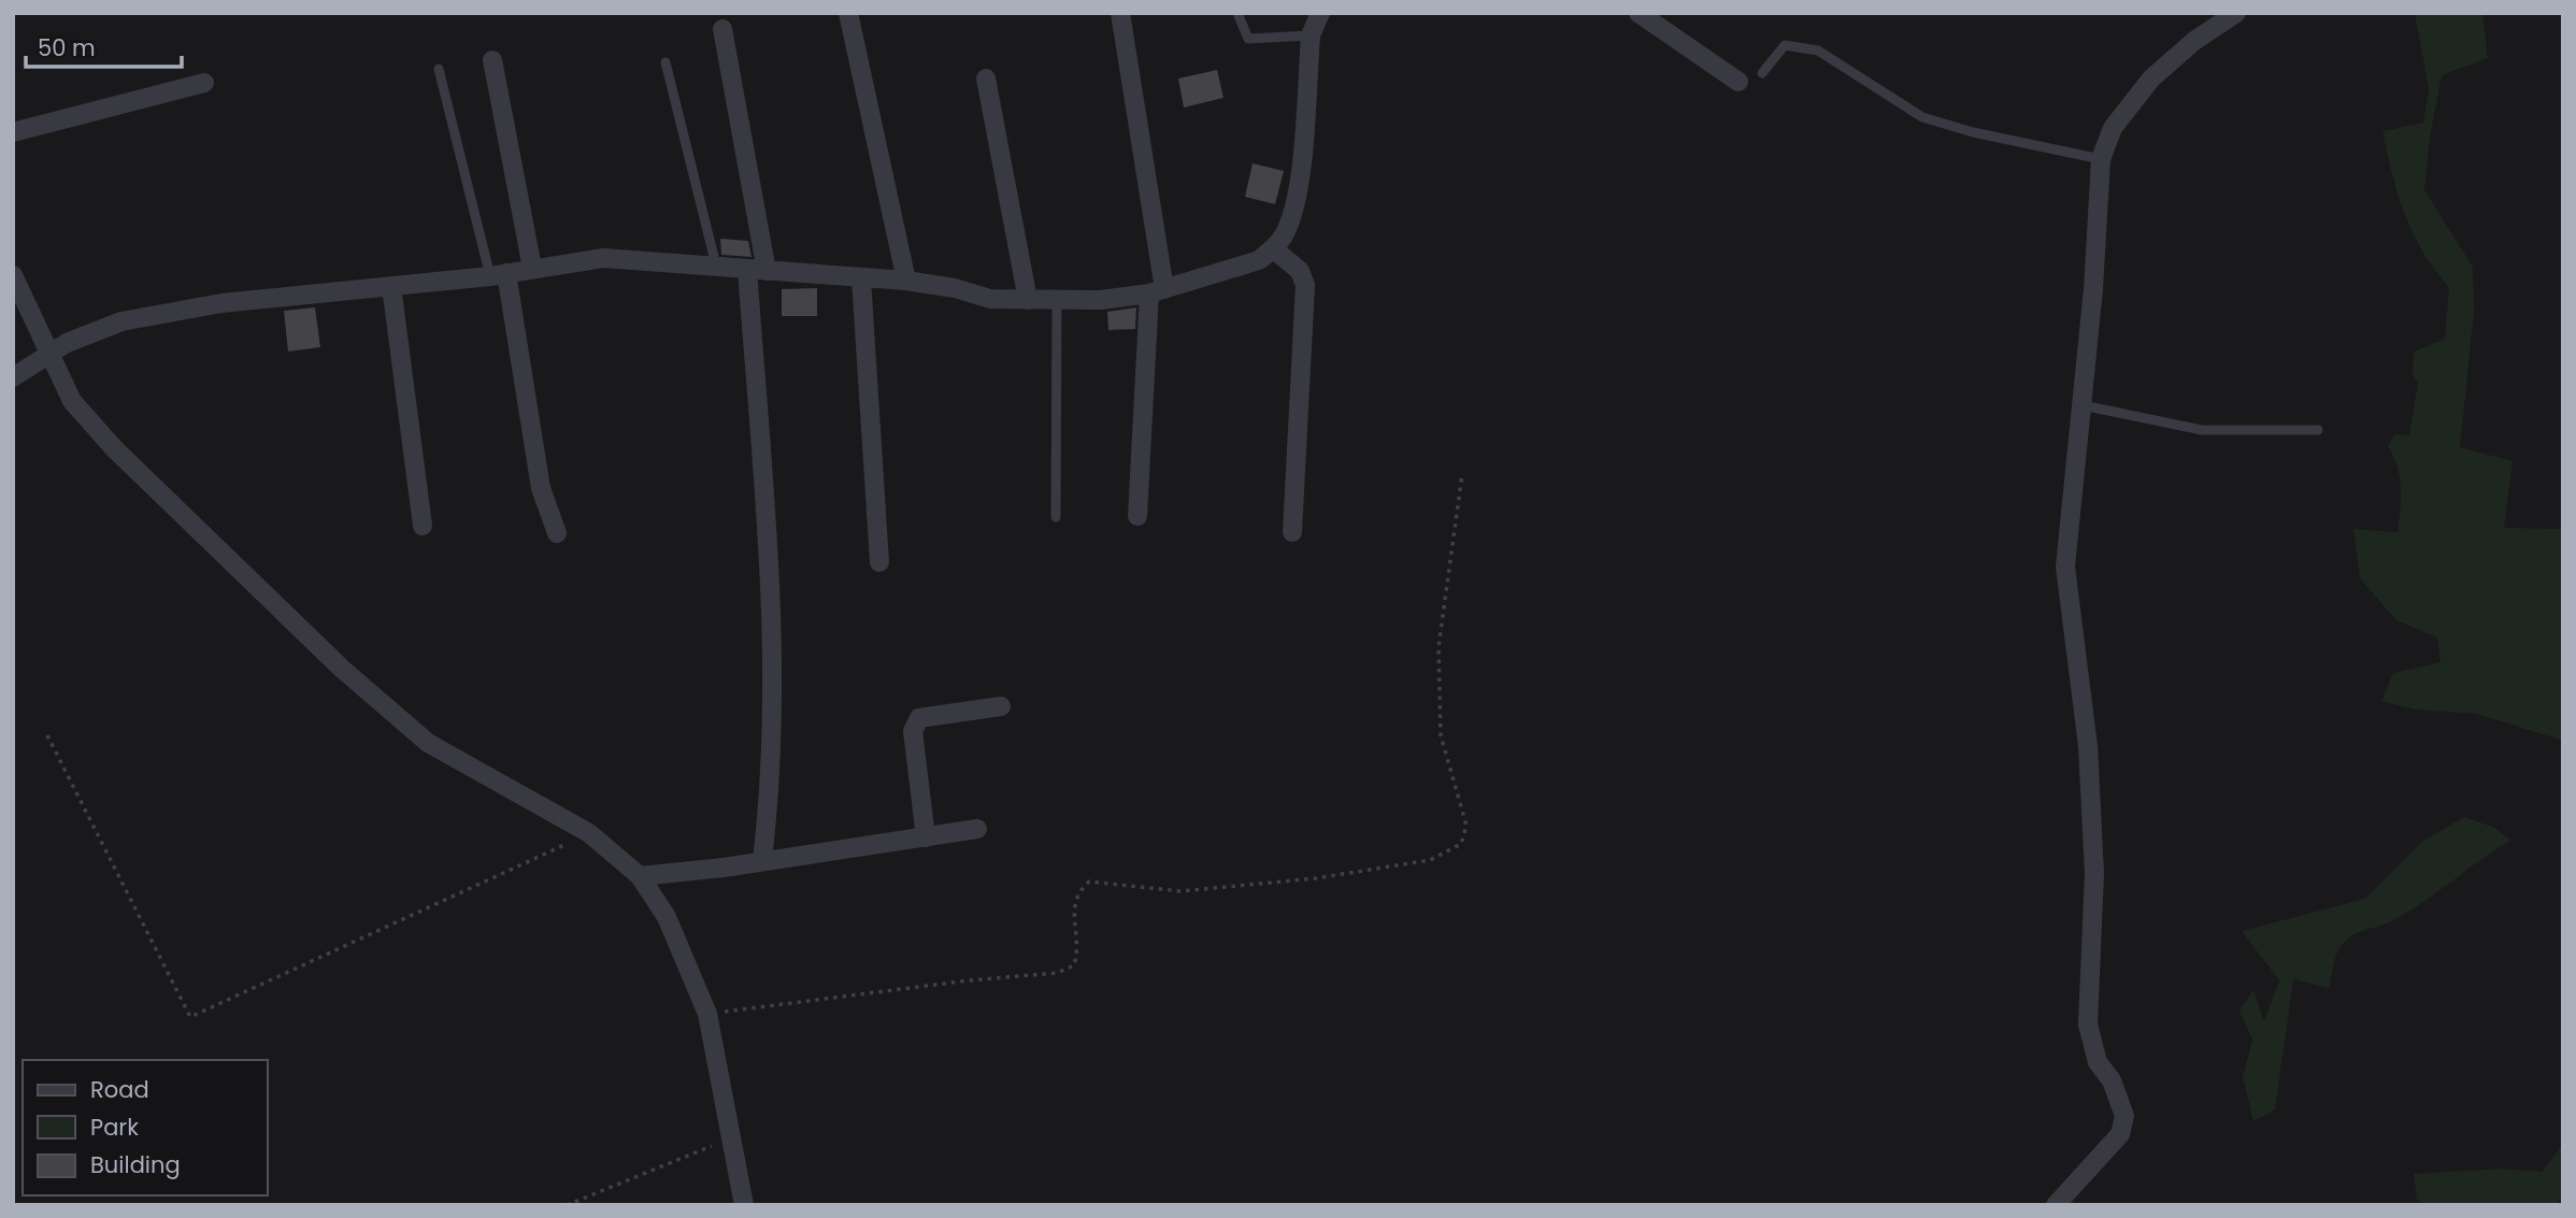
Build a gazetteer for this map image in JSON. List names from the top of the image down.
{
  "legend": ["Road", "Park", "Building"],
  "scale_bar": "50 m"
}
